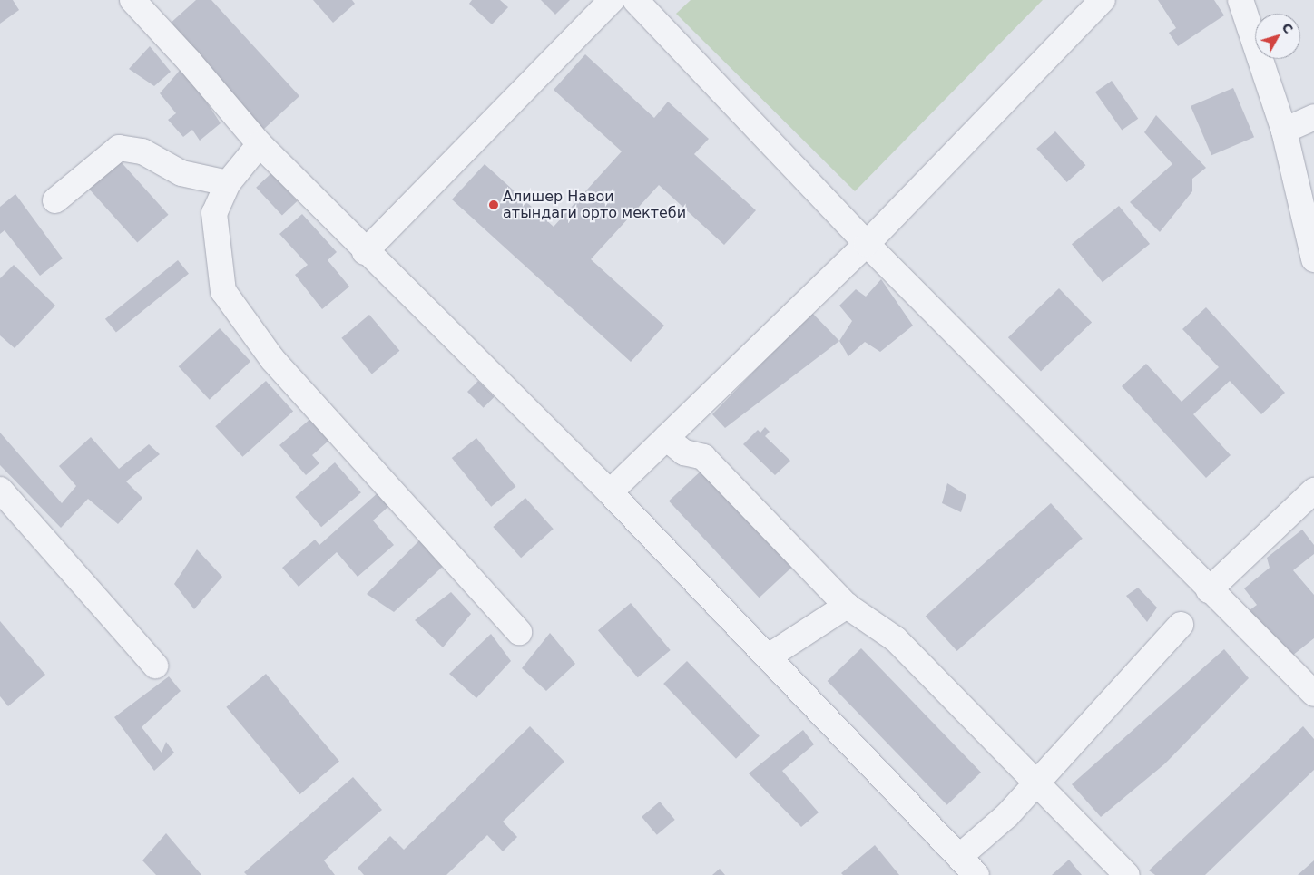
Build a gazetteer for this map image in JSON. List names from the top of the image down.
{
  "places": ["Алишер Навои атындаги орто мектеби"],
  "north": "top right"
}
